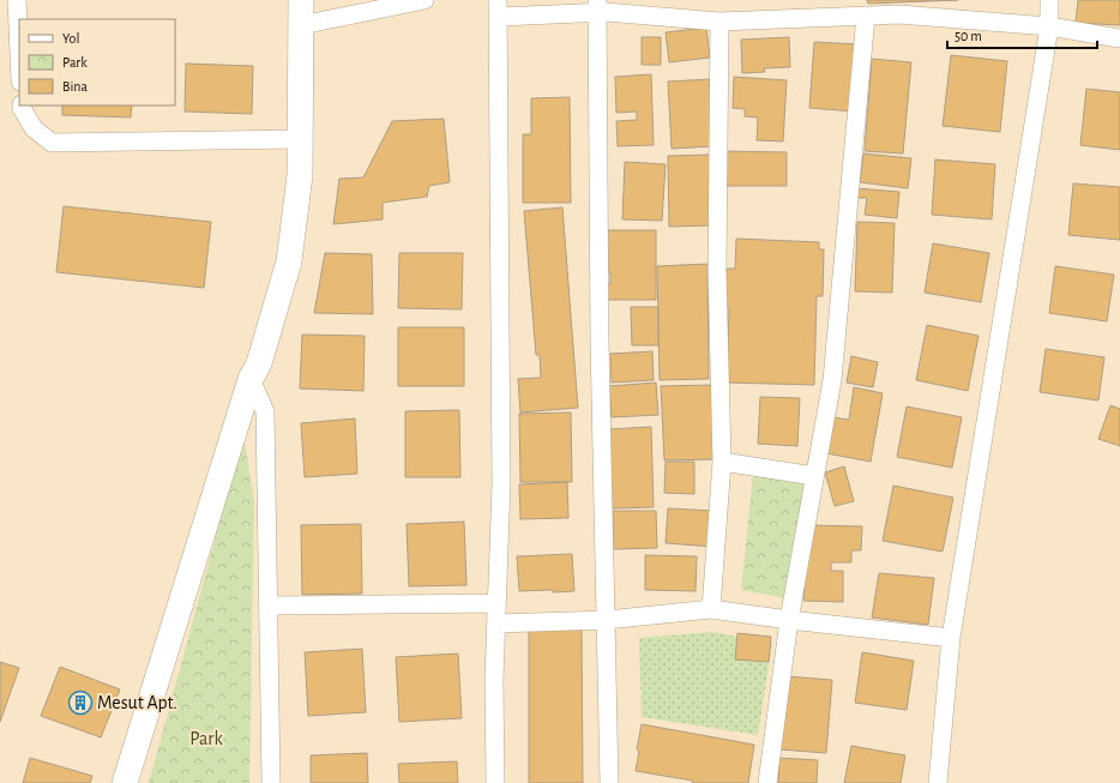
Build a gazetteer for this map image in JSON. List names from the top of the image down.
{
  "parks": ["Park"],
  "places": {
    "building": ["Mesut Apt."]
  },
  "legend": ["Yol", "Park", "Bina"],
  "scale_bar": "50 m"
}
